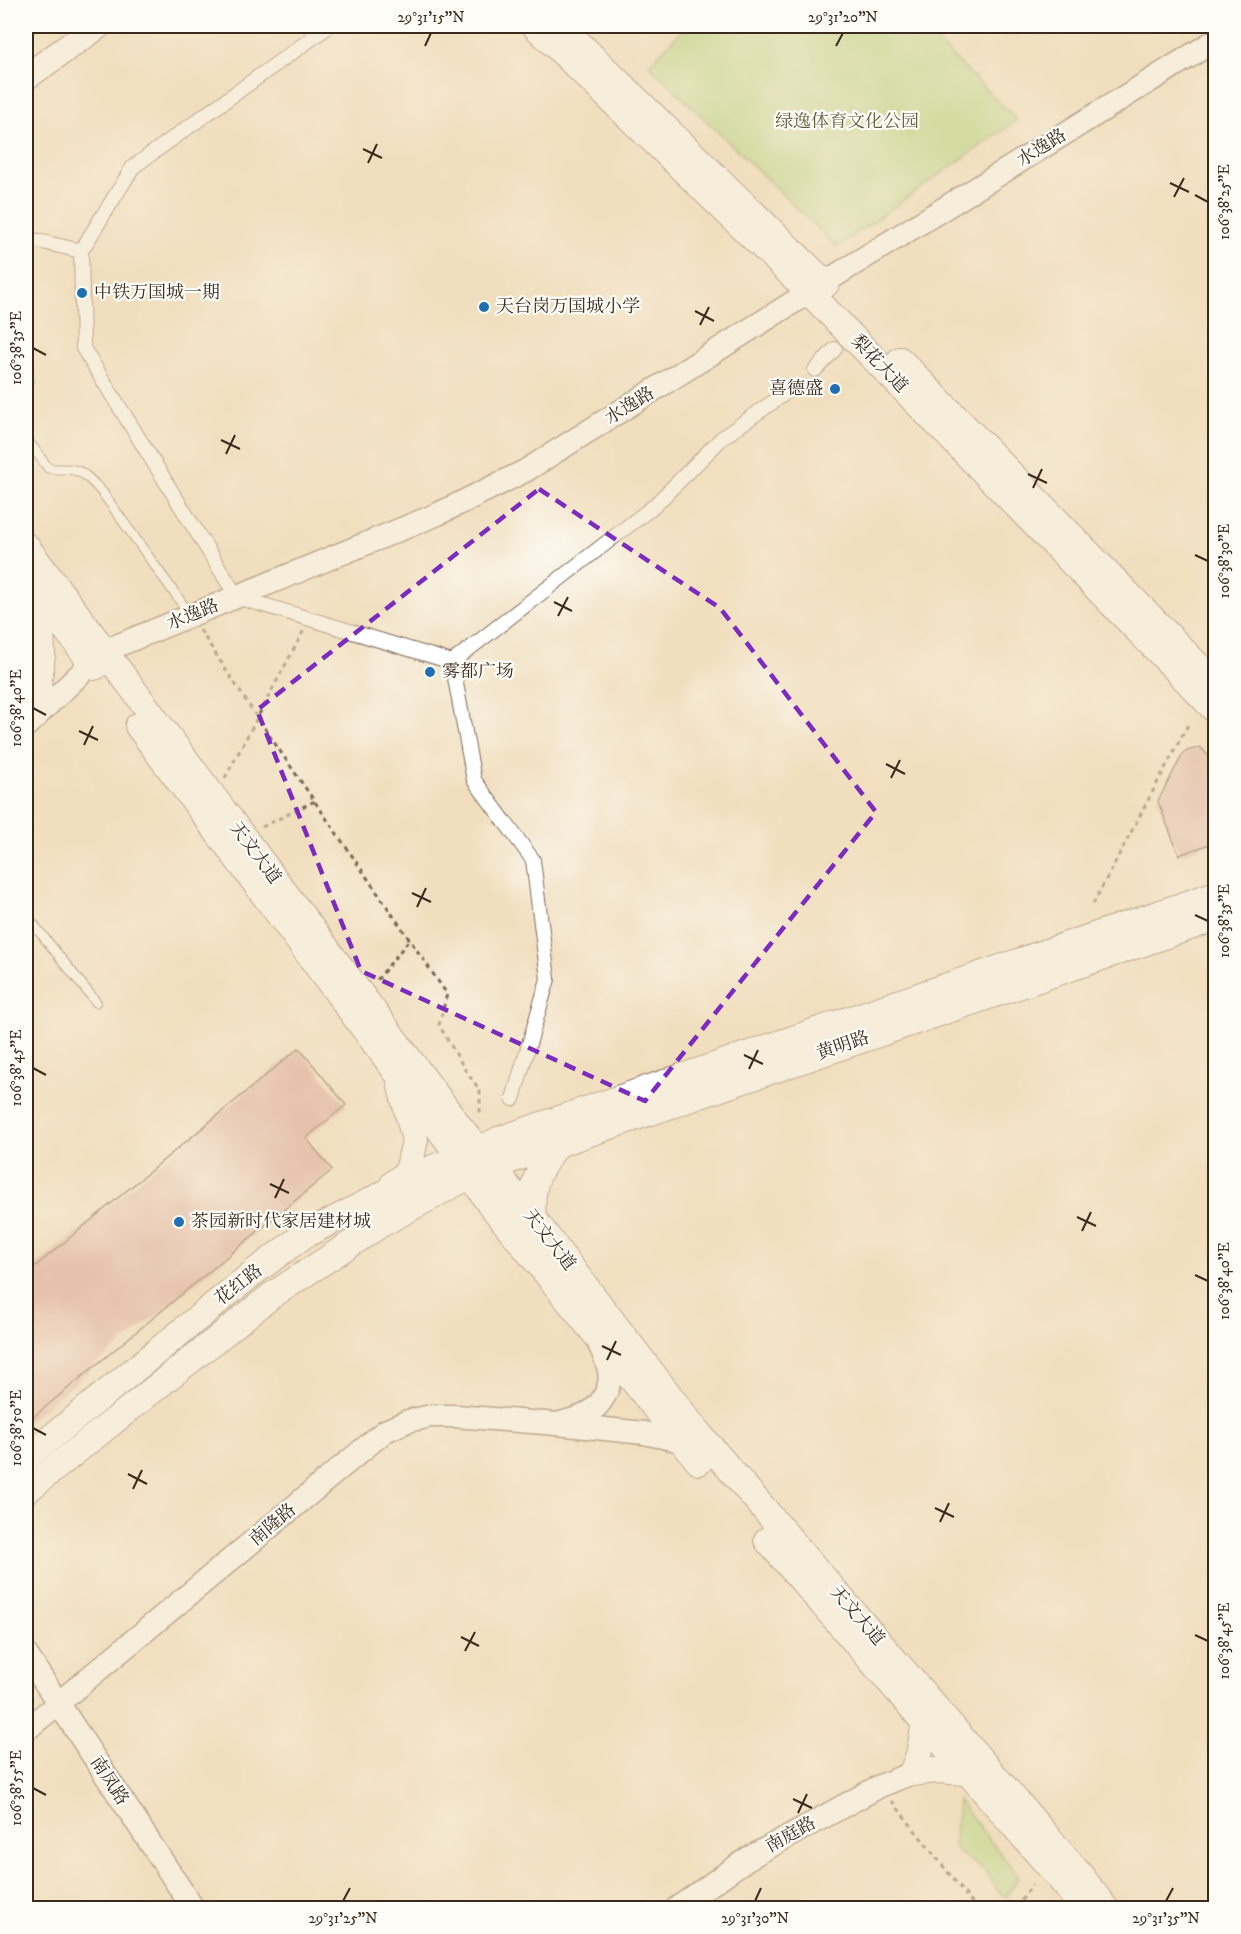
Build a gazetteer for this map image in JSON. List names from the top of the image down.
{
  "streets": {
    "main road": [
      "梨花大道",
      "天文大道",
      "黄明路",
      "花红路"
    ],
    "street": [
      "水逸路",
      "南隆路",
      "南凤路",
      "南庭路"
    ]
  },
  "crossings": [
    ["水逸路", "梨花大道"],
    ["水逸路", "天文大道"],
    ["天文大道", "黄明路"],
    ["天文大道", "花红路"],
    ["天文大道", "南隆路"],
    ["黄明路", "花红路"],
    ["南隆路", "南凤路"]
  ],
  "parks": ["绿逸体育文化公园"],
  "places": [
    "中铁万国城一期",
    "天台岗万国城小学",
    "喜德盛",
    "雾都广场",
    "茶园新时代家居建材城"
  ],
  "coordinates": [
    "29°31'15\"N",
    "29°31'20\"N",
    "106°38'25\"E",
    "106°38'35\"E",
    "106°38'30\"E",
    "106°38'40\"E",
    "106°38'45\"E",
    "106°38'50\"E",
    "106°38'55\"E",
    "29°31'25\"N",
    "29°31'30\"N",
    "29°31'35\"N"
  ]
}
